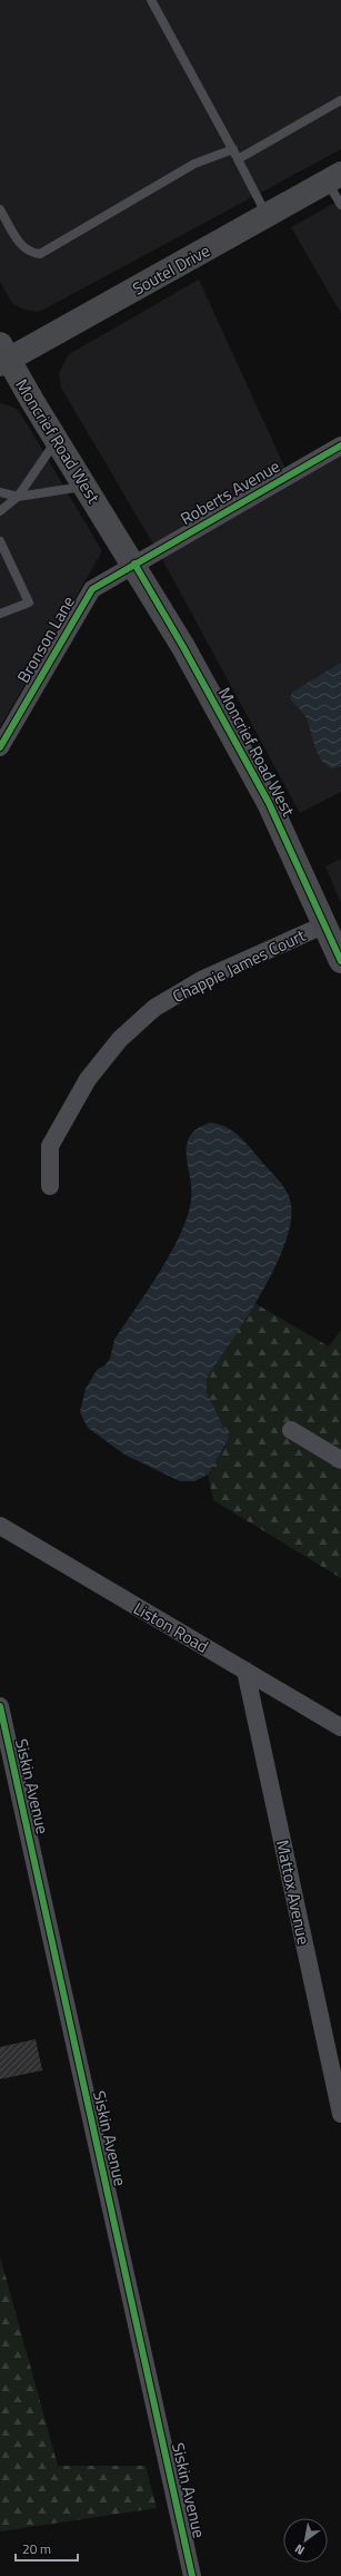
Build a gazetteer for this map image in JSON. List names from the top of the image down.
{
  "streets": {
    "main road": ["Soutel Drive", "Moncrief Road West"],
    "street": [
      "Roberts Avenue",
      "Bronson Lane",
      "Chappie James Court",
      "Liston Road",
      "Siskin Avenue",
      "Mattox Avenue"
    ]
  },
  "crossings": [
    ["Soutel Drive", "Moncrief Road West"],
    ["Moncrief Road West", "Roberts Avenue"],
    ["Moncrief Road West", "Bronson Lane"],
    ["Moncrief Road West", "Chappie James Court"],
    ["Roberts Avenue", "Bronson Lane"],
    ["Liston Road", "Mattox Avenue"]
  ],
  "scale_bar": "20 m",
  "north": "bottom left"
}
